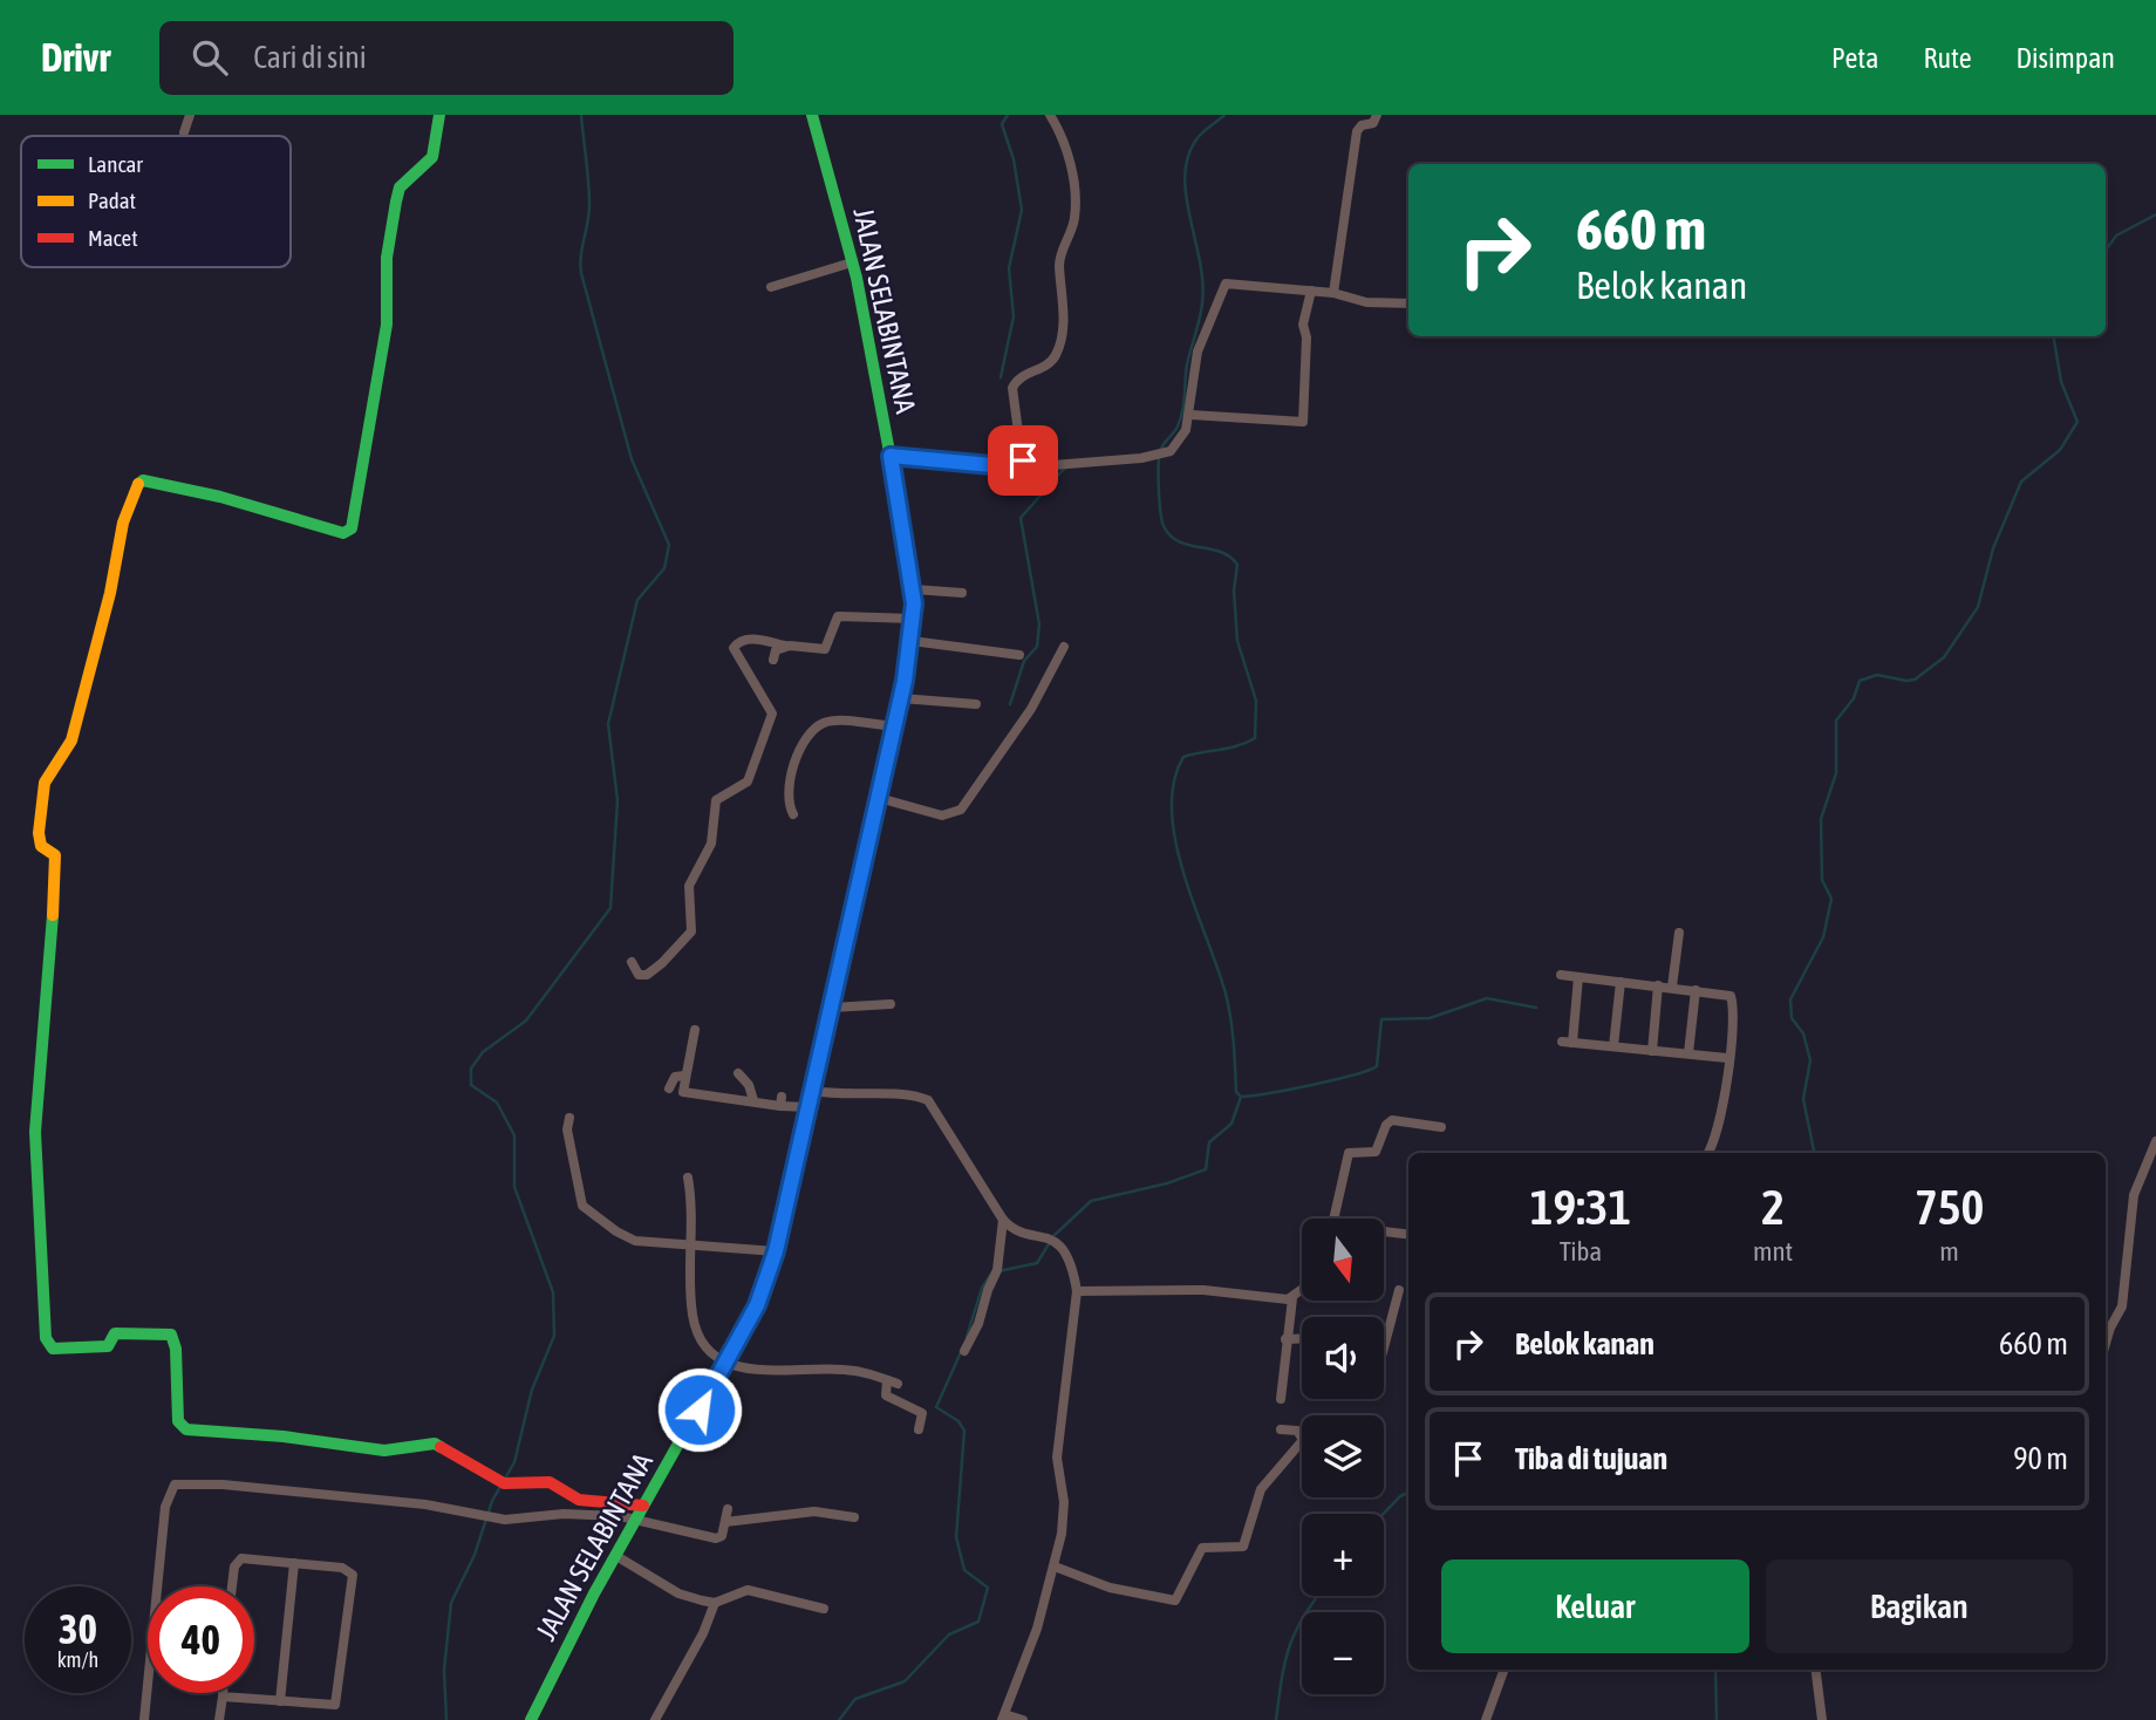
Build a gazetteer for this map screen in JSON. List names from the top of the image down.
{
  "streets": {
    "street": ["JALAN SELABINTANA"]
  },
  "legend": ["Lancar", "Padat", "Macet"],
  "north": "bottom",
  "page": {
    "header": "Drivr",
    "search": "Cari di sini",
    "nav": ["Peta", "Rute", "Disimpan"],
    "turn": ["660 m", "Belok kanan"],
    "eta": [
      "19:31",
      "Tiba",
      "2",
      "mnt",
      "750",
      "m"
    ],
    "map_buttons": ["+", "−"],
    "list": [
      {
        "name": "Belok kanan",
        "value": "660 m"
      },
      {
        "name": "Tiba di tujuan",
        "value": "90 m"
      }
    ],
    "buttons": ["Keluar", "Bagikan"],
    "speed": "30 km/h",
    "limit": "40"
  }
}
